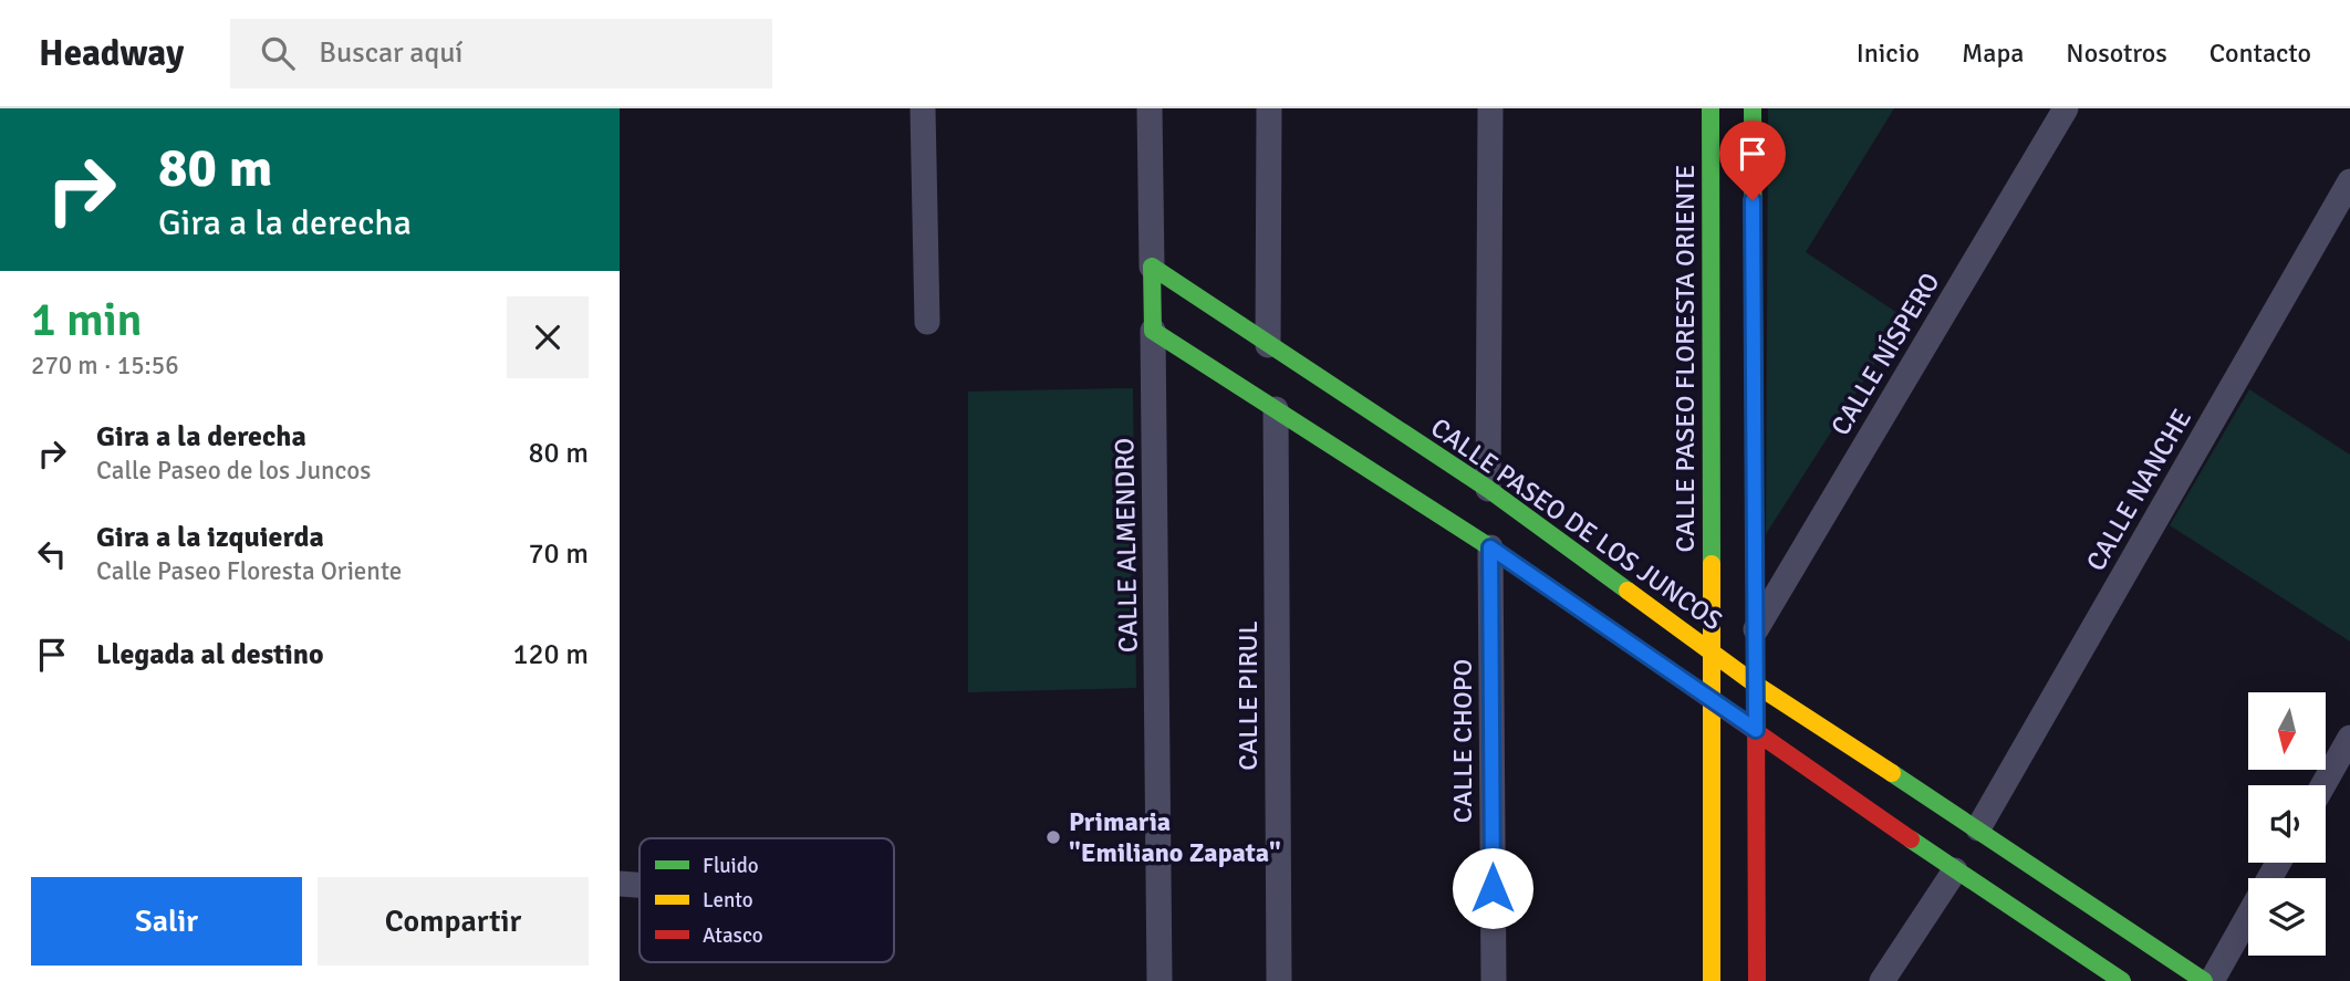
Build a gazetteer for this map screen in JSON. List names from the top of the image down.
{
  "streets": {
    "street": [
      "CALLE NÍSPERO",
      "CALLE PASEO FLORESTA ORIENTE",
      "CALLE NANCHE",
      "CALLE PASEO DE LOS JUNCOS",
      "CALLE ALMENDRO",
      "CALLE PIRUL",
      "CALLE CHOPO"
    ]
  },
  "crossings": [
    ["CALLE PASEO FLORESTA ORIENTE", "CALLE PASEO DE LOS JUNCOS"],
    ["CALLE NANCHE", "CALLE PASEO DE LOS JUNCOS"],
    ["CALLE PASEO DE LOS JUNCOS", "CALLE ALMENDRO"]
  ],
  "places": ["Primaria \"Emiliano Zapata\""],
  "legend": ["Fluido", "Lento", "Atasco"],
  "north": "bottom",
  "page": {
    "header": "Headway",
    "search": "Buscar aquí",
    "nav": [
      "Inicio",
      "Mapa",
      "Nosotros",
      "Contacto"
    ],
    "turn": ["80 m", "Gira a la derecha"],
    "heading": ["1 min", "270 m · 15:56"],
    "list": [
      {
        "name": "Gira a la derecha",
        "note": "Calle Paseo de los Juncos",
        "value": "80 m"
      },
      {
        "name": "Gira a la izquierda",
        "note": "Calle Paseo Floresta Oriente",
        "value": "70 m"
      },
      {
        "name": "Llegada al destino",
        "value": "120 m"
      }
    ],
    "buttons": ["Salir", "Compartir"]
  }
}
